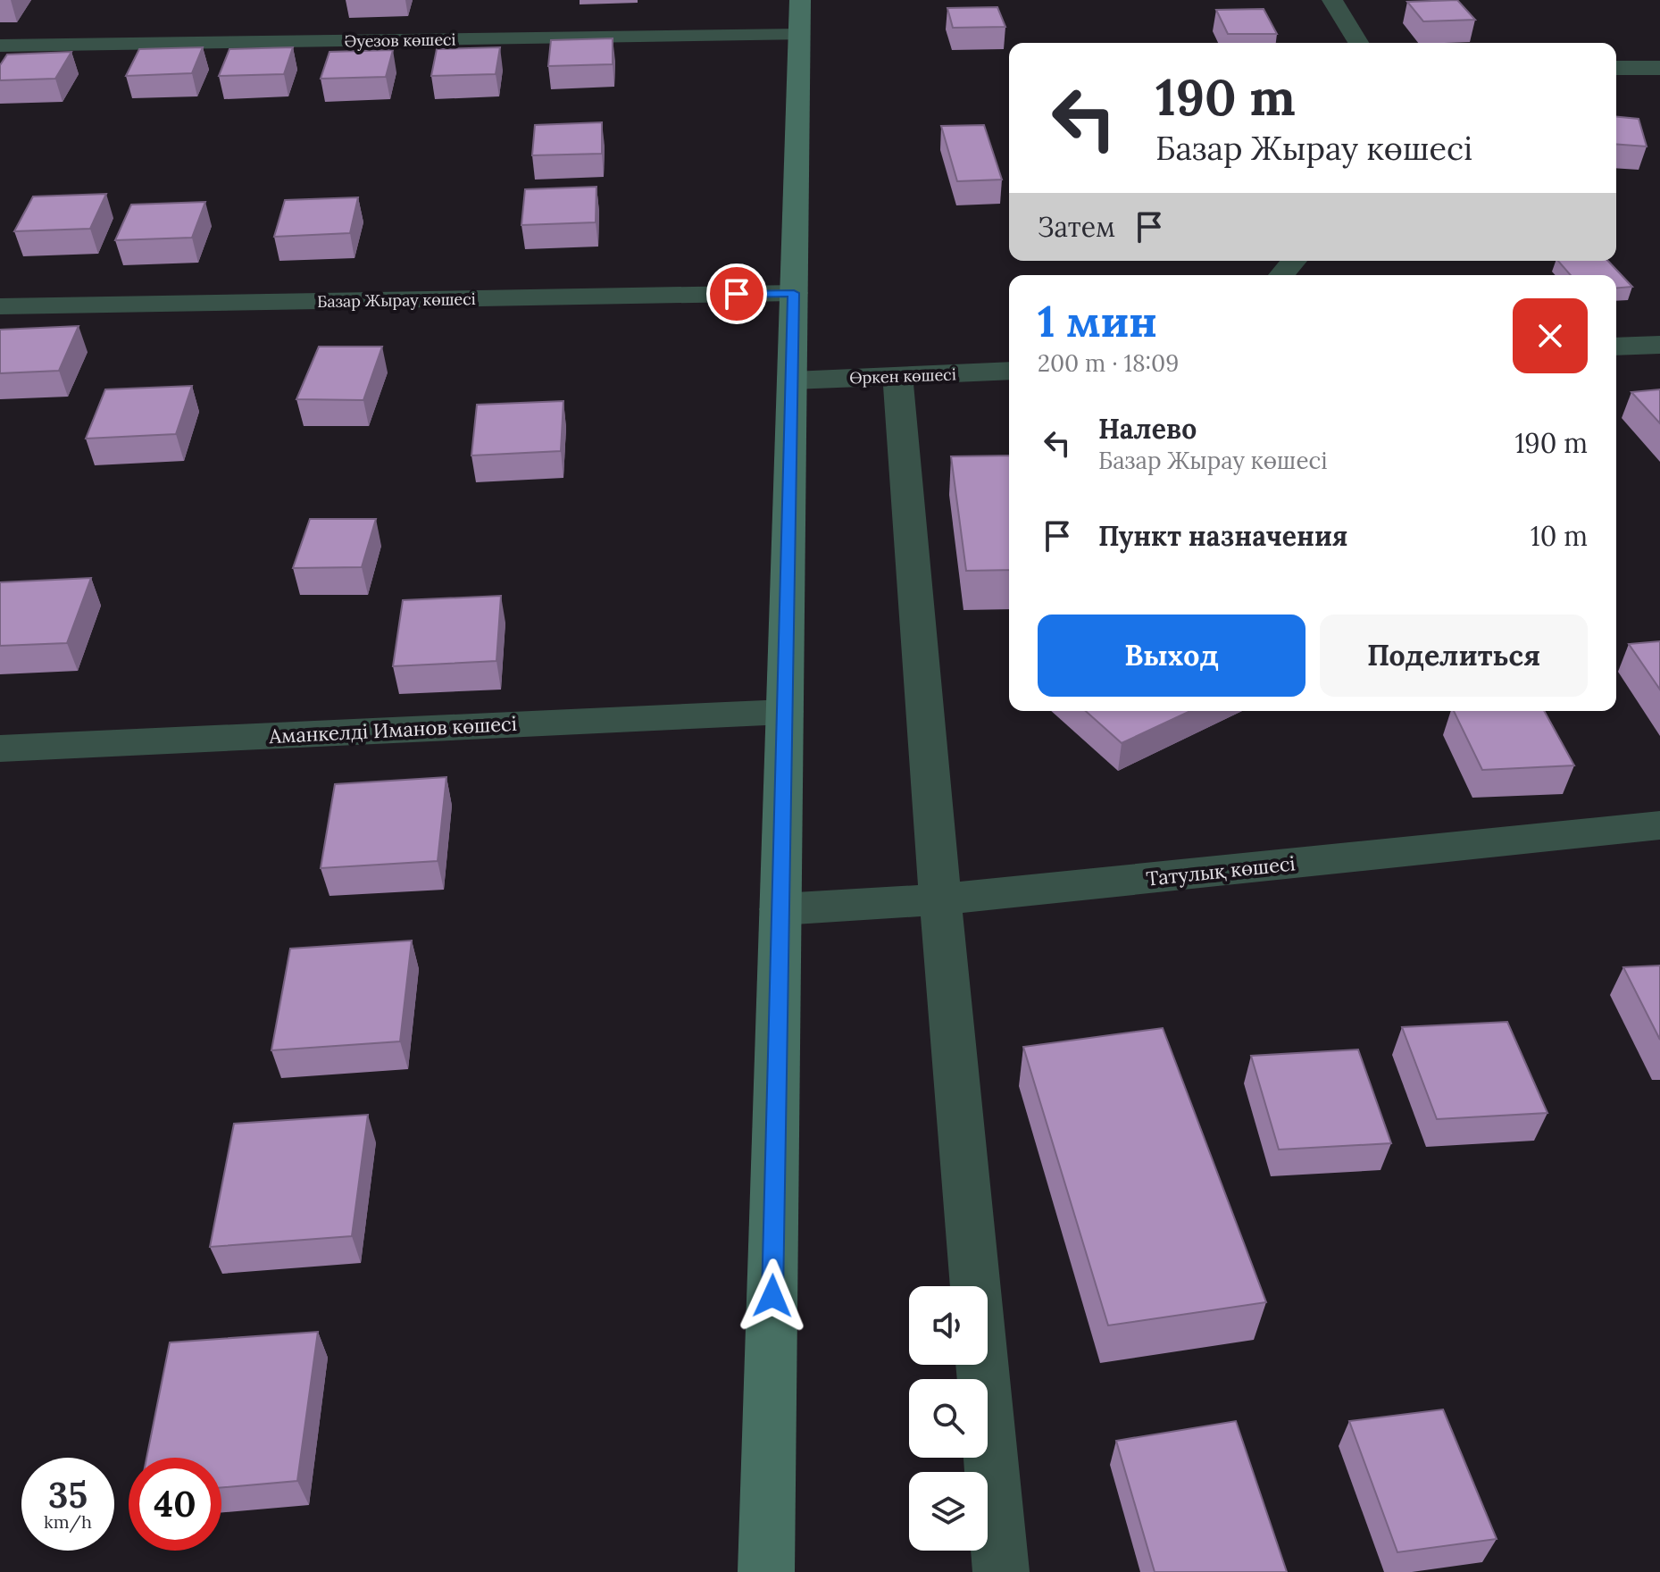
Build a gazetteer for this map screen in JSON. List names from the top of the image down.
{
  "streets": {
    "street": [
      "Әуезов көшесі",
      "Базар Жырау көшесі",
      "Өркен көшесі",
      "Аманкелді Иманов көшесі",
      "Татулық көшесі"
    ]
  },
  "page": {
    "turn": ["190 m", "Базар Жырау көшесі"],
    "then": "Затем",
    "heading": ["1 мин", "200 m · 18:09"],
    "list": [
      {
        "name": "Налево",
        "note": "Базар Жырау көшесі",
        "value": "190 m"
      },
      {
        "name": "Пункт назначения",
        "value": "10 m"
      }
    ],
    "buttons": ["Выход", "Поделиться"],
    "speed": "35 km/h",
    "limit": "40"
  }
}
